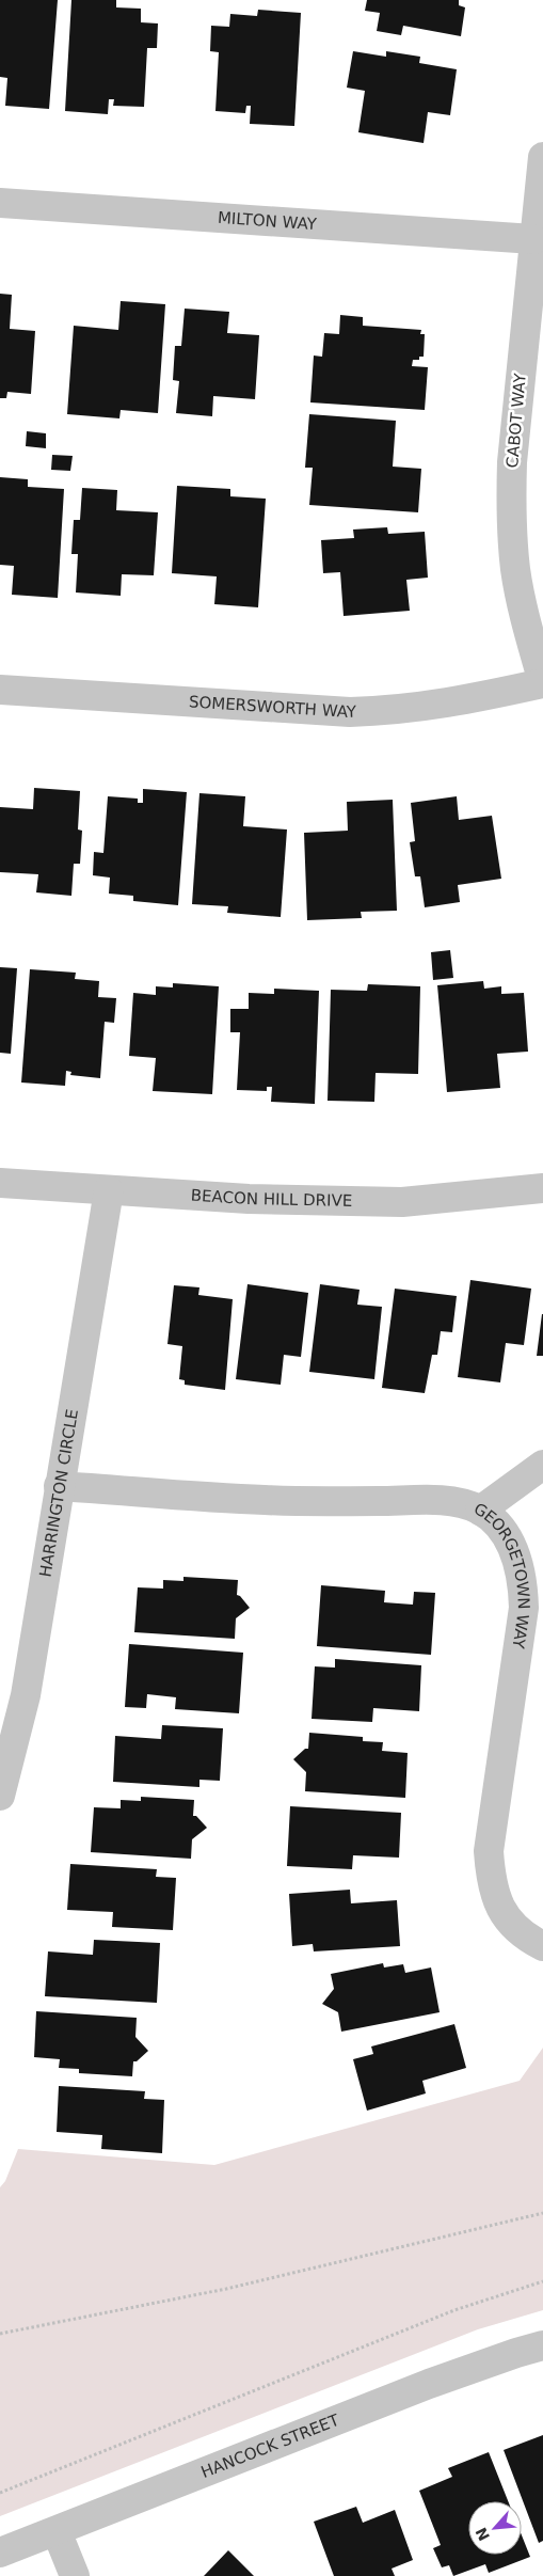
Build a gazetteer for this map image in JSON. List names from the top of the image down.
{
  "streets": {
    "street": [
      "MILTON WAY",
      "CABOT WAY",
      "SOMERSWORTH WAY",
      "BEACON HILL DRIVE",
      "HARRINGTON CIRCLE",
      "GEORGETOWN WAY",
      "HANCOCK STREET"
    ]
  },
  "crossings": [
    ["MILTON WAY", "CABOT WAY"],
    ["CABOT WAY", "SOMERSWORTH WAY"],
    ["BEACON HILL DRIVE", "HARRINGTON CIRCLE"],
    ["HARRINGTON CIRCLE", "GEORGETOWN WAY"]
  ],
  "north": "bottom left"
}
